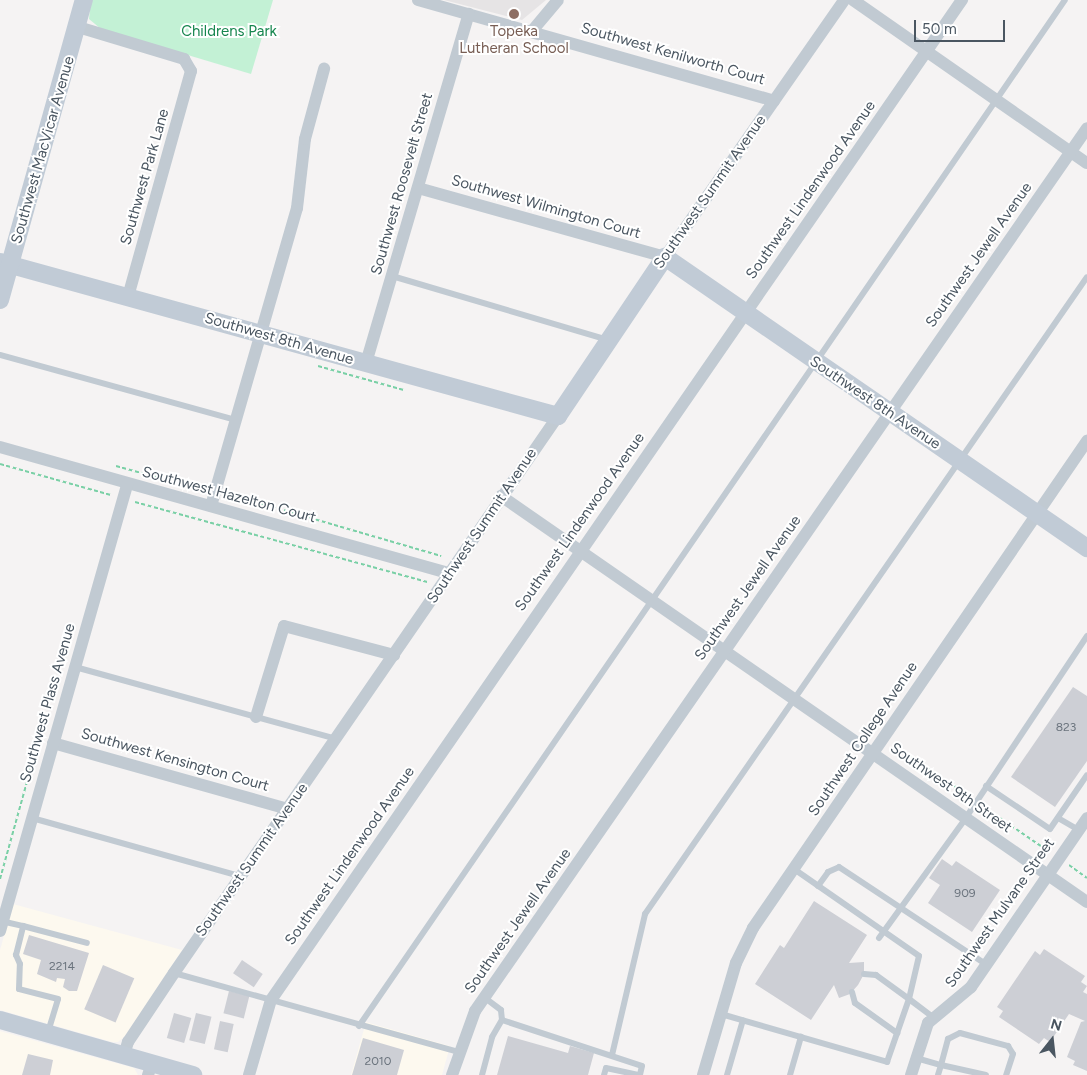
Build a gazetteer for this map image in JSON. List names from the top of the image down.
{
  "streets": {
    "street": [
      "Southwest Kenilworth Court",
      "Southwest MacVicar Avenue",
      "Southwest Park Lane",
      "Southwest Roosevelt Street",
      "Southwest Lindenwood Avenue",
      "Southwest Summit Avenue",
      "Southwest Wilmington Court",
      "Southwest Jewell Avenue",
      "Southwest 8th Avenue",
      "Southwest Hazelton Court",
      "Southwest Plass Avenue",
      "Southwest College Avenue",
      "Southwest Kensington Court",
      "Southwest 9th Street",
      "Southwest Mulvane Street"
    ]
  },
  "crossings": [
    ["Southwest Kenilworth Court", "Southwest Roosevelt Street"],
    ["Southwest Kenilworth Court", "Southwest Summit Avenue"],
    ["Southwest MacVicar Avenue", "Southwest Park Lane"],
    ["Southwest MacVicar Avenue", "Southwest 8th Avenue"],
    ["Southwest Park Lane", "Southwest 8th Avenue"],
    ["Southwest Roosevelt Street", "Southwest Wilmington Court"],
    ["Southwest Roosevelt Street", "Southwest 8th Avenue"],
    ["Southwest Lindenwood Avenue", "Southwest 8th Avenue"],
    ["Southwest Lindenwood Avenue", "Southwest 9th Street"],
    ["Southwest Summit Avenue", "Southwest Wilmington Court"],
    ["Southwest Summit Avenue", "Southwest 8th Avenue"],
    ["Southwest Summit Avenue", "Southwest Hazelton Court"],
    ["Southwest Summit Avenue", "Southwest Kensington Court"],
    ["Southwest Summit Avenue", "Southwest 9th Street"],
    ["Southwest Wilmington Court", "Southwest 8th Avenue"],
    ["Southwest Jewell Avenue", "Southwest 8th Avenue"],
    ["Southwest Jewell Avenue", "Southwest 9th Street"],
    ["Southwest 8th Avenue", "Southwest College Avenue"],
    ["Southwest Hazelton Court", "Southwest Plass Avenue"],
    ["Southwest Plass Avenue", "Southwest Kensington Court"],
    ["Southwest College Avenue", "Southwest 9th Street"],
    ["Southwest 9th Street", "Southwest Mulvane Street"]
  ],
  "parks": ["Childrens Park"],
  "places": ["Topeka Lutheran School"],
  "house_numbers": [
    "823",
    "909",
    "2214",
    "2010"
  ],
  "scale_bar": "50 m",
  "north": "top"
}
